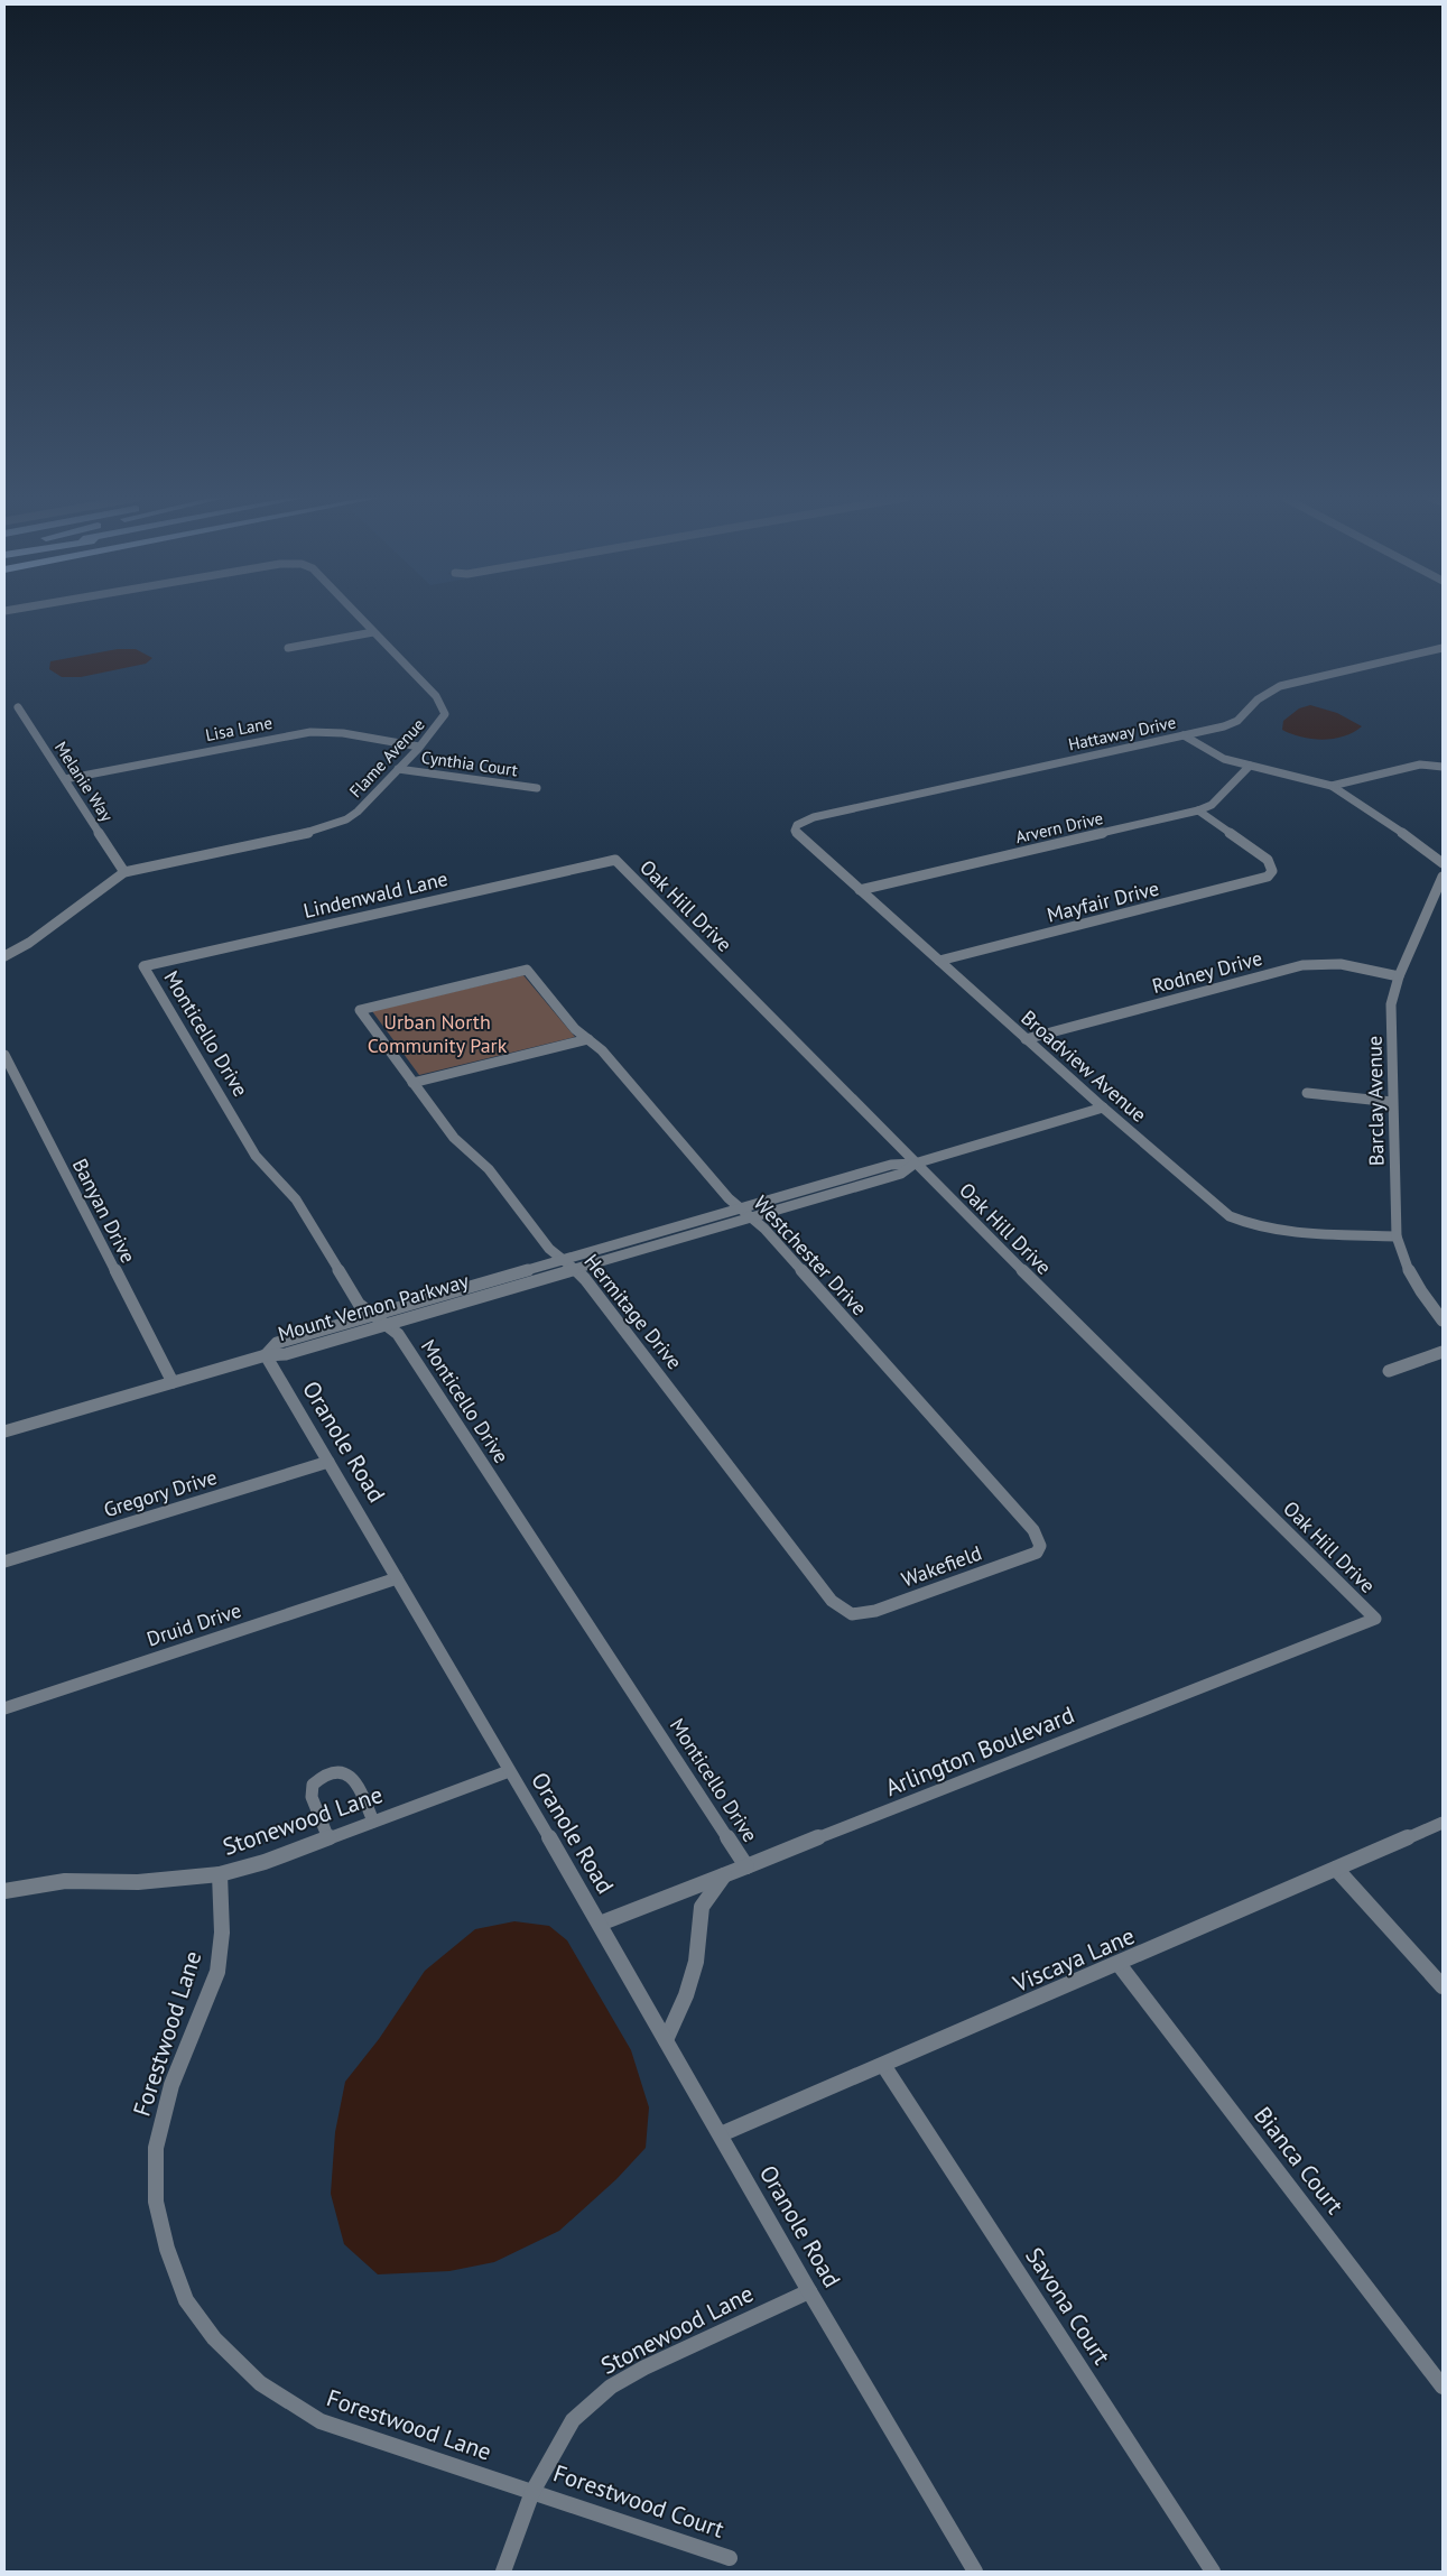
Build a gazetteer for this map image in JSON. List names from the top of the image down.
{
  "streets": {
    "street": [
      "Lisa Lane",
      "Hattaway Drive",
      "Flame Avenue",
      "Cynthia Court",
      "Melanie Way",
      "Arvern Drive",
      "Lindenwald Lane",
      "Mayfair Drive",
      "Oak Hill Drive",
      "Rodney Drive",
      "Monticello Drive",
      "Broadview Avenue",
      "Barclay Avenue",
      "Banyan Drive",
      "Westchester Drive",
      "Mount Vernon Parkway",
      "Hermitage Drive",
      "Oranole Road",
      "Gregory Drive",
      "Wakefield",
      "Druid Drive",
      "Arlington Boulevard",
      "Stonewood Lane",
      "Viscaya Lane",
      "Forestwood Lane",
      "Bianca Court",
      "Savona Court",
      "Forestwood Court"
    ]
  },
  "crossings": [
    ["Lisa Lane", "Flame Avenue"],
    ["Lisa Lane", "Melanie Way"],
    ["Hattaway Drive", "Broadview Avenue"],
    ["Flame Avenue", "Cynthia Court"],
    ["Flame Avenue", "Melanie Way"],
    ["Arvern Drive", "Mayfair Drive"],
    ["Arvern Drive", "Broadview Avenue"],
    ["Lindenwald Lane", "Oak Hill Drive"],
    ["Lindenwald Lane", "Monticello Drive"],
    ["Mayfair Drive", "Broadview Avenue"],
    ["Oak Hill Drive", "Mount Vernon Parkway"],
    ["Oak Hill Drive", "Arlington Boulevard"],
    ["Rodney Drive", "Broadview Avenue"],
    ["Rodney Drive", "Barclay Avenue"],
    ["Monticello Drive", "Mount Vernon Parkway"],
    ["Monticello Drive", "Arlington Boulevard"],
    ["Broadview Avenue", "Barclay Avenue"],
    ["Broadview Avenue", "Mount Vernon Parkway"],
    ["Westchester Drive", "Mount Vernon Parkway"],
    ["Westchester Drive", "Hermitage Drive"],
    ["Westchester Drive", "Wakefield"],
    ["Mount Vernon Parkway", "Hermitage Drive"],
    ["Mount Vernon Parkway", "Oranole Road"],
    ["Hermitage Drive", "Wakefield"],
    ["Oranole Road", "Gregory Drive"],
    ["Oranole Road", "Druid Drive"],
    ["Oranole Road", "Arlington Boulevard"],
    ["Oranole Road", "Stonewood Lane"],
    ["Oranole Road", "Viscaya Lane"],
    ["Stonewood Lane", "Forestwood Lane"],
    ["Stonewood Lane", "Forestwood Court"],
    ["Viscaya Lane", "Bianca Court"],
    ["Viscaya Lane", "Savona Court"],
    ["Forestwood Lane", "Forestwood Court"]
  ],
  "parks": ["Urban North Community Park"]
}
